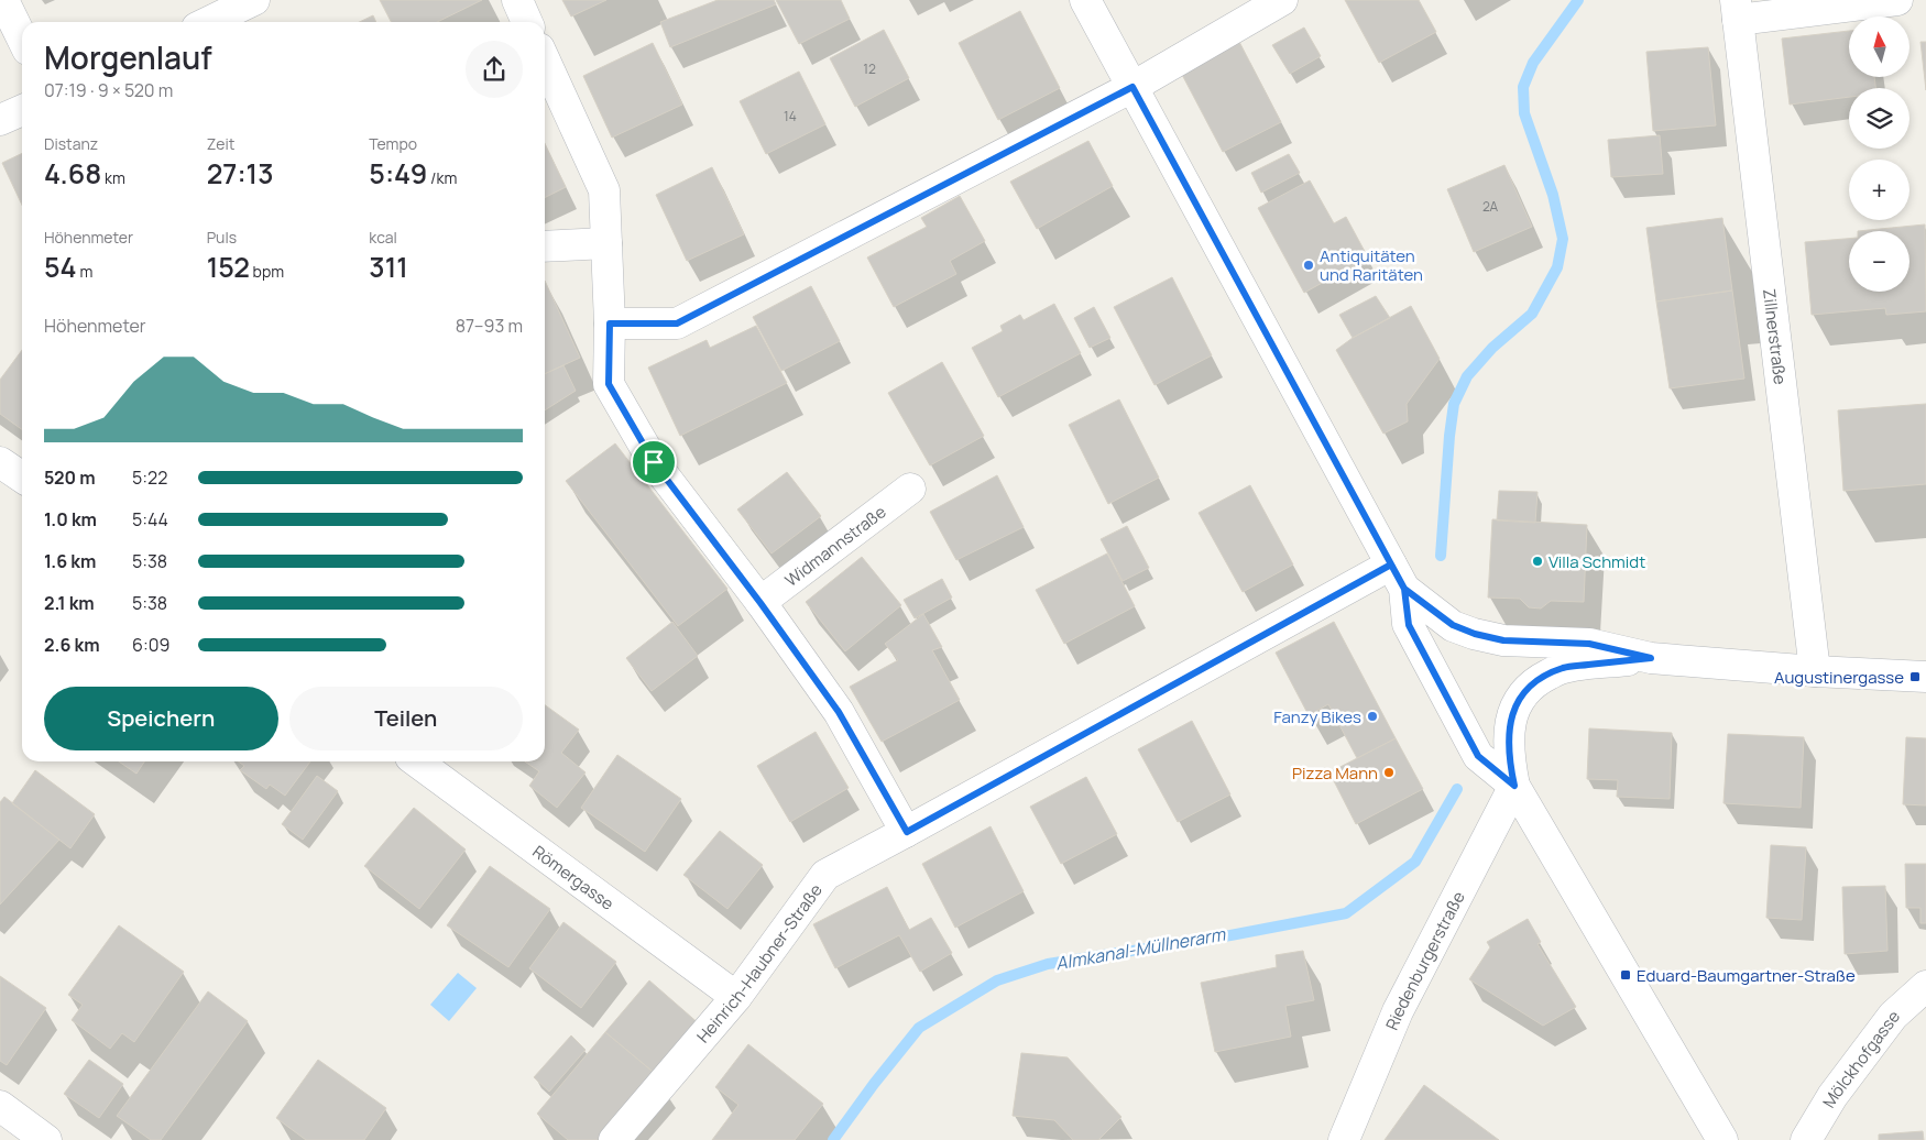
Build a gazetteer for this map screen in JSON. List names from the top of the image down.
{
  "streets": {
    "street": [
      "Zillnerstraße",
      "Widmannstraße",
      "Römergasse",
      "Riedenburgerstraße",
      "Heinrich-Haubner-Straße",
      "Mölckhofgasse"
    ]
  },
  "crossings": [
    ["Römergasse", "Heinrich-Haubner-Straße"]
  ],
  "water": ["Almkanal-Müllnerarm"],
  "places": {
    "other": [
      "Antiquitäten und Raritäten",
      "Villa Schmidt",
      "Fanzy Bikes",
      "Pizza Mann"
    ],
    "transit": ["Augustinergasse", "Eduard-Baumgartner-Straße"]
  },
  "house_numbers": ["12", "14", "2A"],
  "north": "top",
  "page": {
    "map_buttons": ["+", "−"],
    "heading": ["Morgenlauf", "07:19 · 9 × 520 m"],
    "stats": [
      ["Distanz", "4.68 km"],
      ["Zeit", "27:13"],
      ["Tempo", "5:49 /km"],
      ["Höhenmeter", "54 m"],
      ["Puls", "152 bpm"],
      ["kcal", "311"]
    ],
    "chart": ["Höhenmeter", "87–93 m"],
    "list": [
      {
        "name": "520 m",
        "note": "5:22"
      },
      {
        "name": "1.0 km",
        "note": "5:44"
      },
      {
        "name": "1.6 km",
        "note": "5:38"
      },
      {
        "name": "2.1 km",
        "note": "5:38"
      },
      {
        "name": "2.6 km",
        "note": "6:09"
      }
    ],
    "buttons": ["Speichern", "Teilen"]
  }
}
